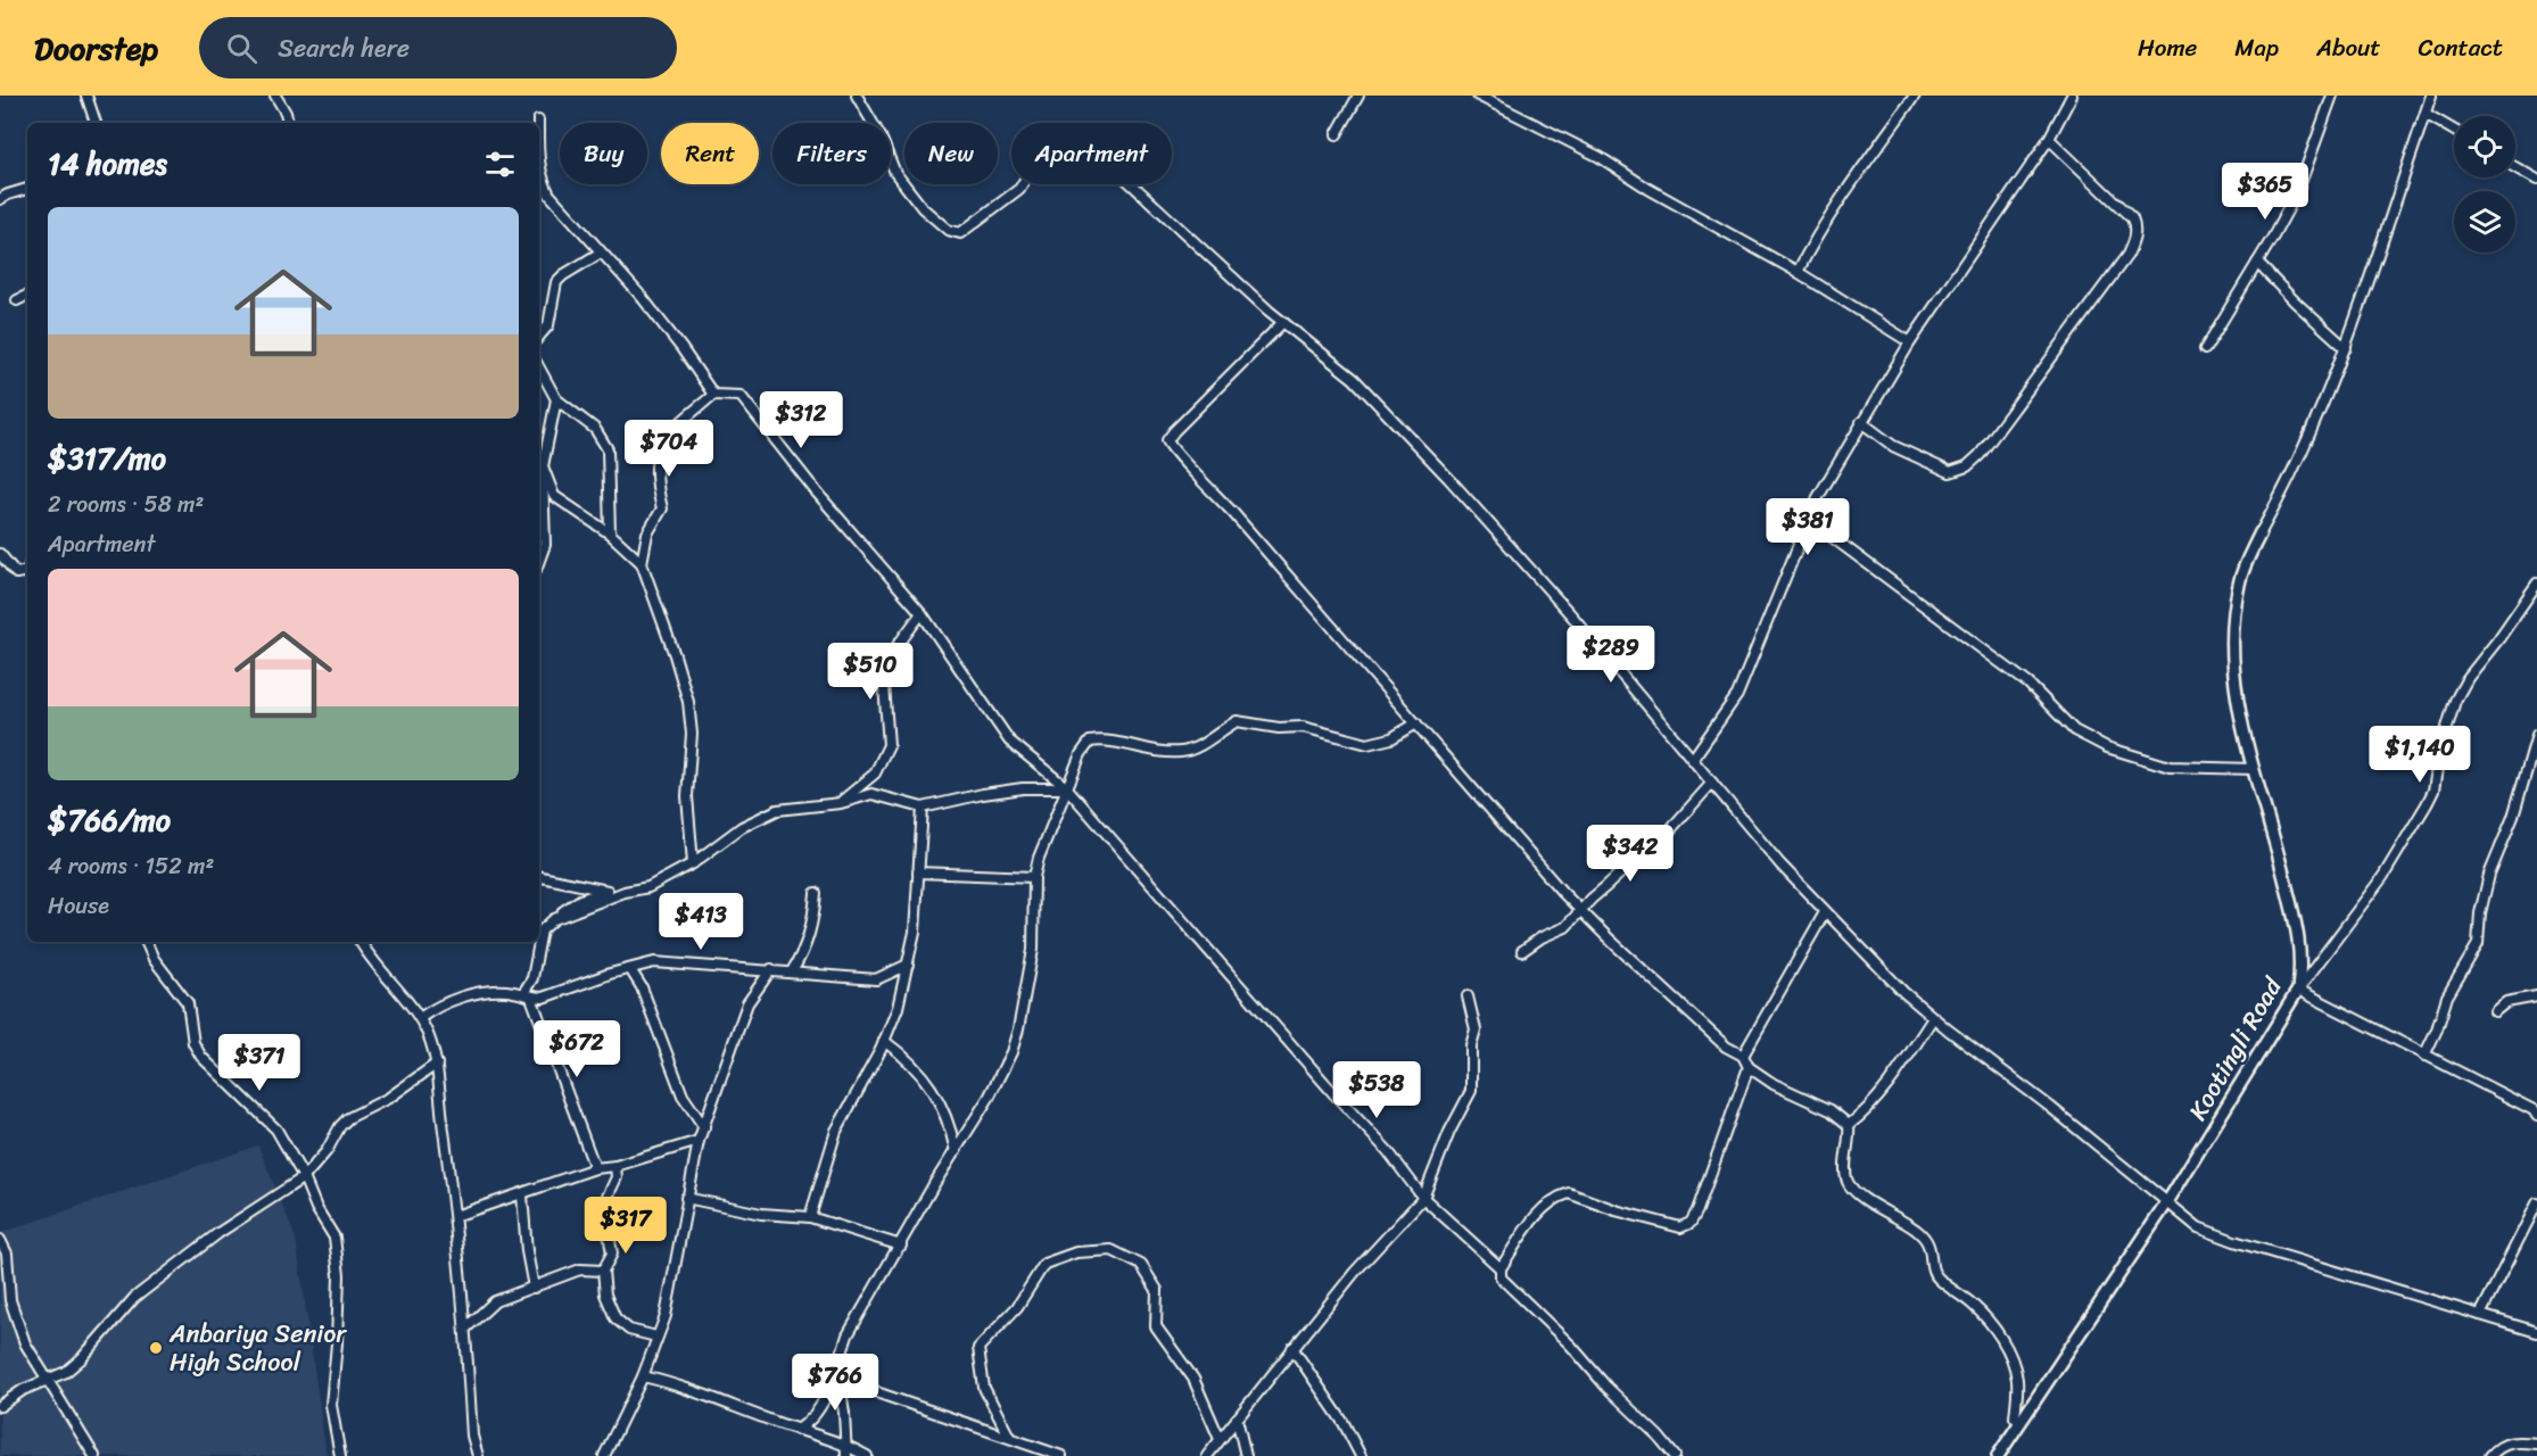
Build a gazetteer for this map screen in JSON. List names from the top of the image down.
{
  "streets": {
    "street": ["Kootingli Road"]
  },
  "places": ["Anbariya Senior High School"],
  "page": {
    "header": "Doorstep",
    "search": "Search here",
    "nav": [
      "Home",
      "Map",
      "About",
      "Contact"
    ],
    "chip": [
      "Buy",
      "Rent",
      "Filters",
      "New",
      "Apartment"
    ],
    "heading": "14 homes",
    "price": [
      "$365",
      "$312",
      "$704",
      "$381",
      "$289",
      "$510",
      "$1,140",
      "$342",
      "$413",
      "$672",
      "$371",
      "$538",
      "$317",
      "$766"
    ],
    "list": [
      {
        "name": "$317/mo",
        "note": "2 rooms · 58 m² · Apartment"
      },
      {
        "name": "$766/mo",
        "note": "4 rooms · 152 m² · House"
      }
    ]
  }
}
